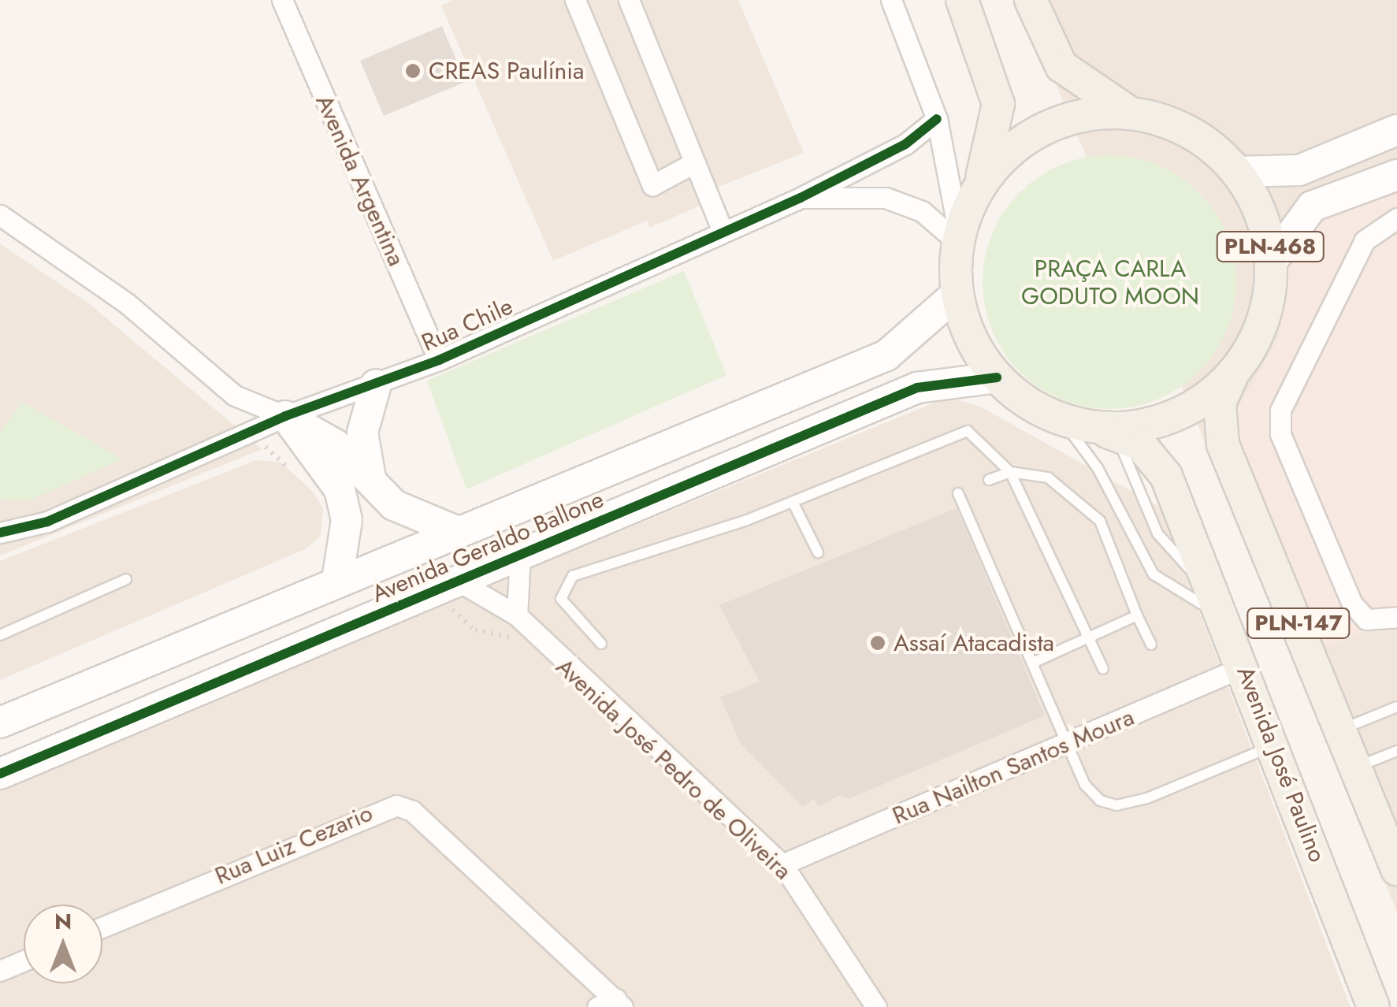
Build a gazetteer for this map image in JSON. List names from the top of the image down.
{
  "streets": {
    "main road": ["PLN-468", "PLN-147", "Avenida José Paulino"],
    "street": [
      "Avenida Argentina",
      "Rua Chile",
      "Avenida Geraldo Ballone",
      "Rua Nailton Santos Moura",
      "Avenida José Pedro de Oliveira",
      "Rua Luiz Cezario"
    ]
  },
  "crossings": [
    ["Avenida Argentina", "Rua Chile"],
    ["PLN-468", "Rua Chile"],
    ["PLN-468", "Avenida Geraldo Ballone"],
    ["PLN-468", "PLN-147"],
    ["PLN-468", "Avenida José Paulino"],
    ["Avenida Geraldo Ballone", "Avenida José Pedro de Oliveira"],
    ["Avenida José Paulino", "Rua Nailton Santos Moura"],
    ["Rua Nailton Santos Moura", "Avenida José Pedro de Oliveira"]
  ],
  "parks": ["PRAÇA CARLA GODUTO MOON"],
  "places": ["CREAS Paulínia", "Assaí Atacadista"],
  "north": "top"
}
